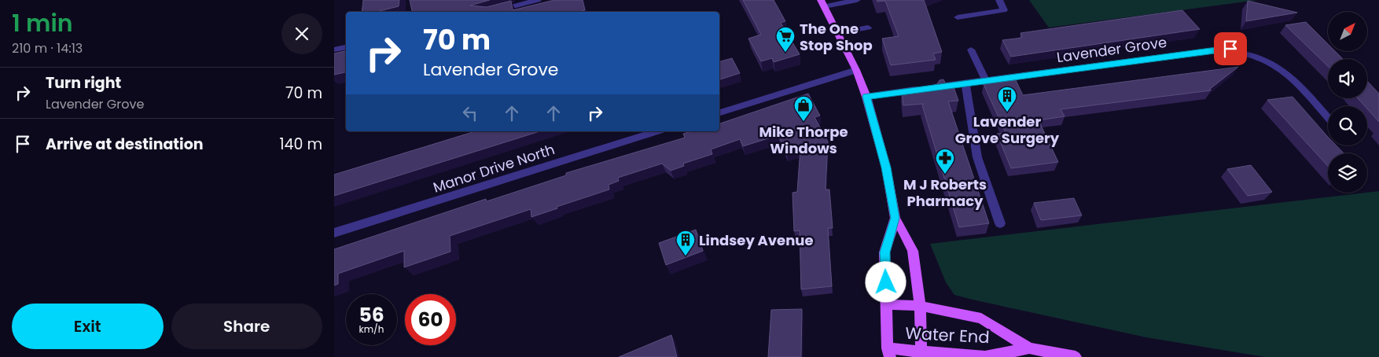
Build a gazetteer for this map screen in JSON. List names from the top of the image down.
{
  "streets": {
    "main road": ["Water End"],
    "street": ["Lavender Grove", "Manor Drive North"]
  },
  "places": {
    "supermarket": ["The One Stop Shop"],
    "building": ["Lavender Grove Surgery", "Lindsey Avenue"],
    "shop": ["Mike Thorpe Windows"],
    "pharmacy": ["M J Roberts Pharmacy"]
  },
  "north": "top right",
  "page": {
    "heading": ["1 min", "210 m · 14:13"],
    "turn": ["70 m", "Lavender Grove"],
    "list": [
      {
        "name": "Turn right",
        "note": "Lavender Grove",
        "value": "70 m"
      },
      {
        "name": "Arrive at destination",
        "value": "140 m"
      }
    ],
    "speed": "56 km/h",
    "limit": "60",
    "buttons": ["Exit", "Share"]
  }
}
